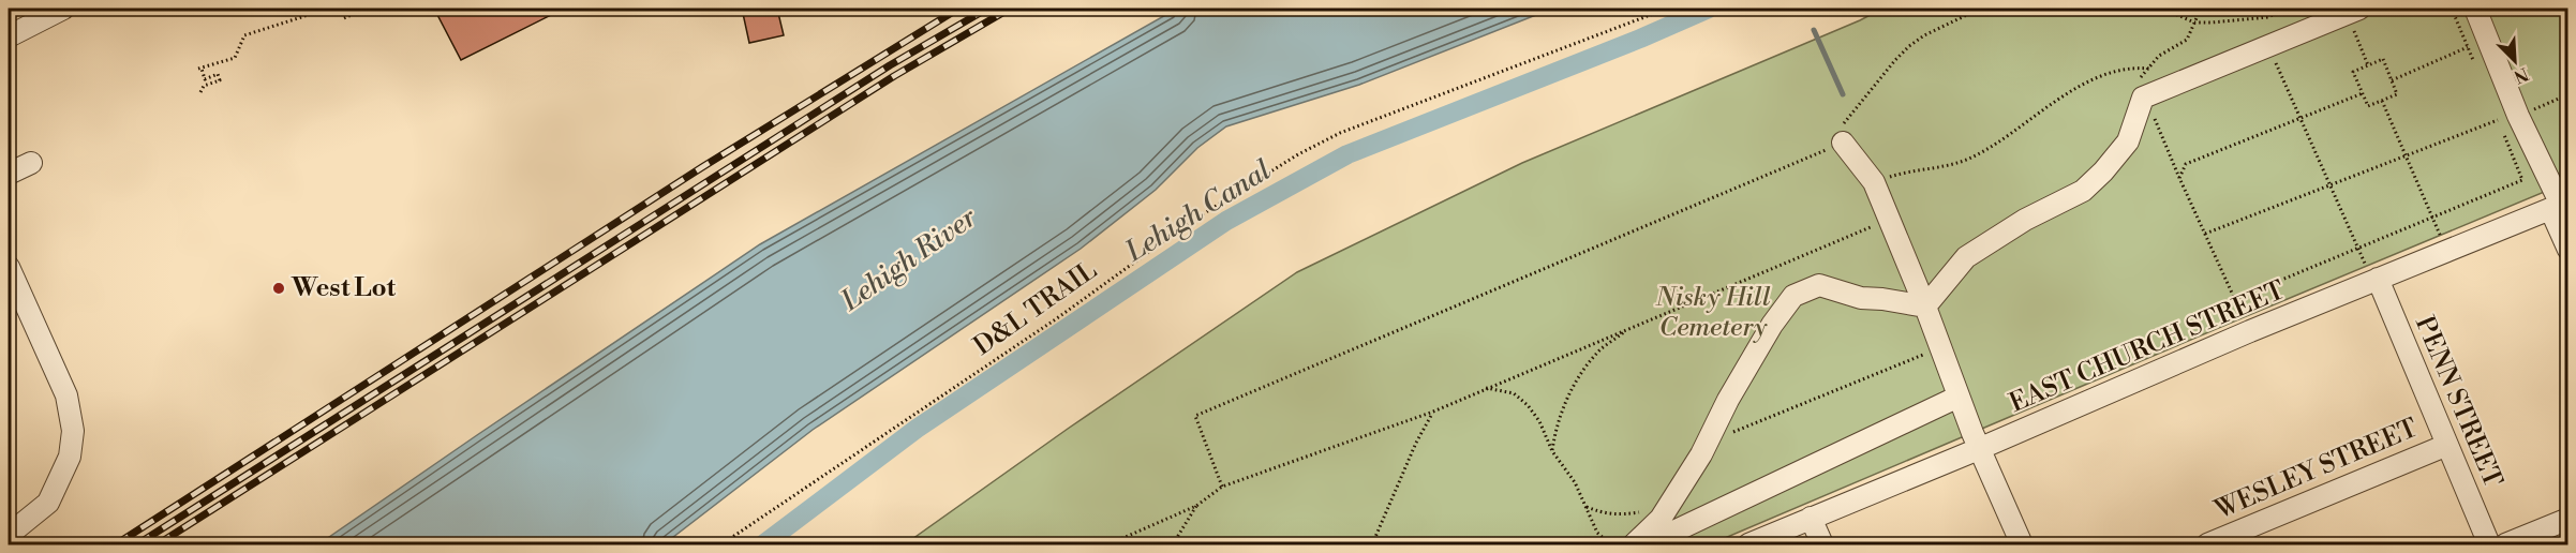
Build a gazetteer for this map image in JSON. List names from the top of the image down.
{
  "streets": {
    "street": ["EAST CHURCH STREET", "PENN STREET", "WESLEY STREET"],
    "path": ["D&L TRAIL"]
  },
  "crossings": [
    ["EAST CHURCH STREET", "PENN STREET"],
    ["PENN STREET", "WESLEY STREET"]
  ],
  "water": ["Lehigh Canal", "Lehigh River"],
  "parks": ["Nisky Hill Cemetery"],
  "places": ["West Lot"],
  "north": "bottom right"
}
